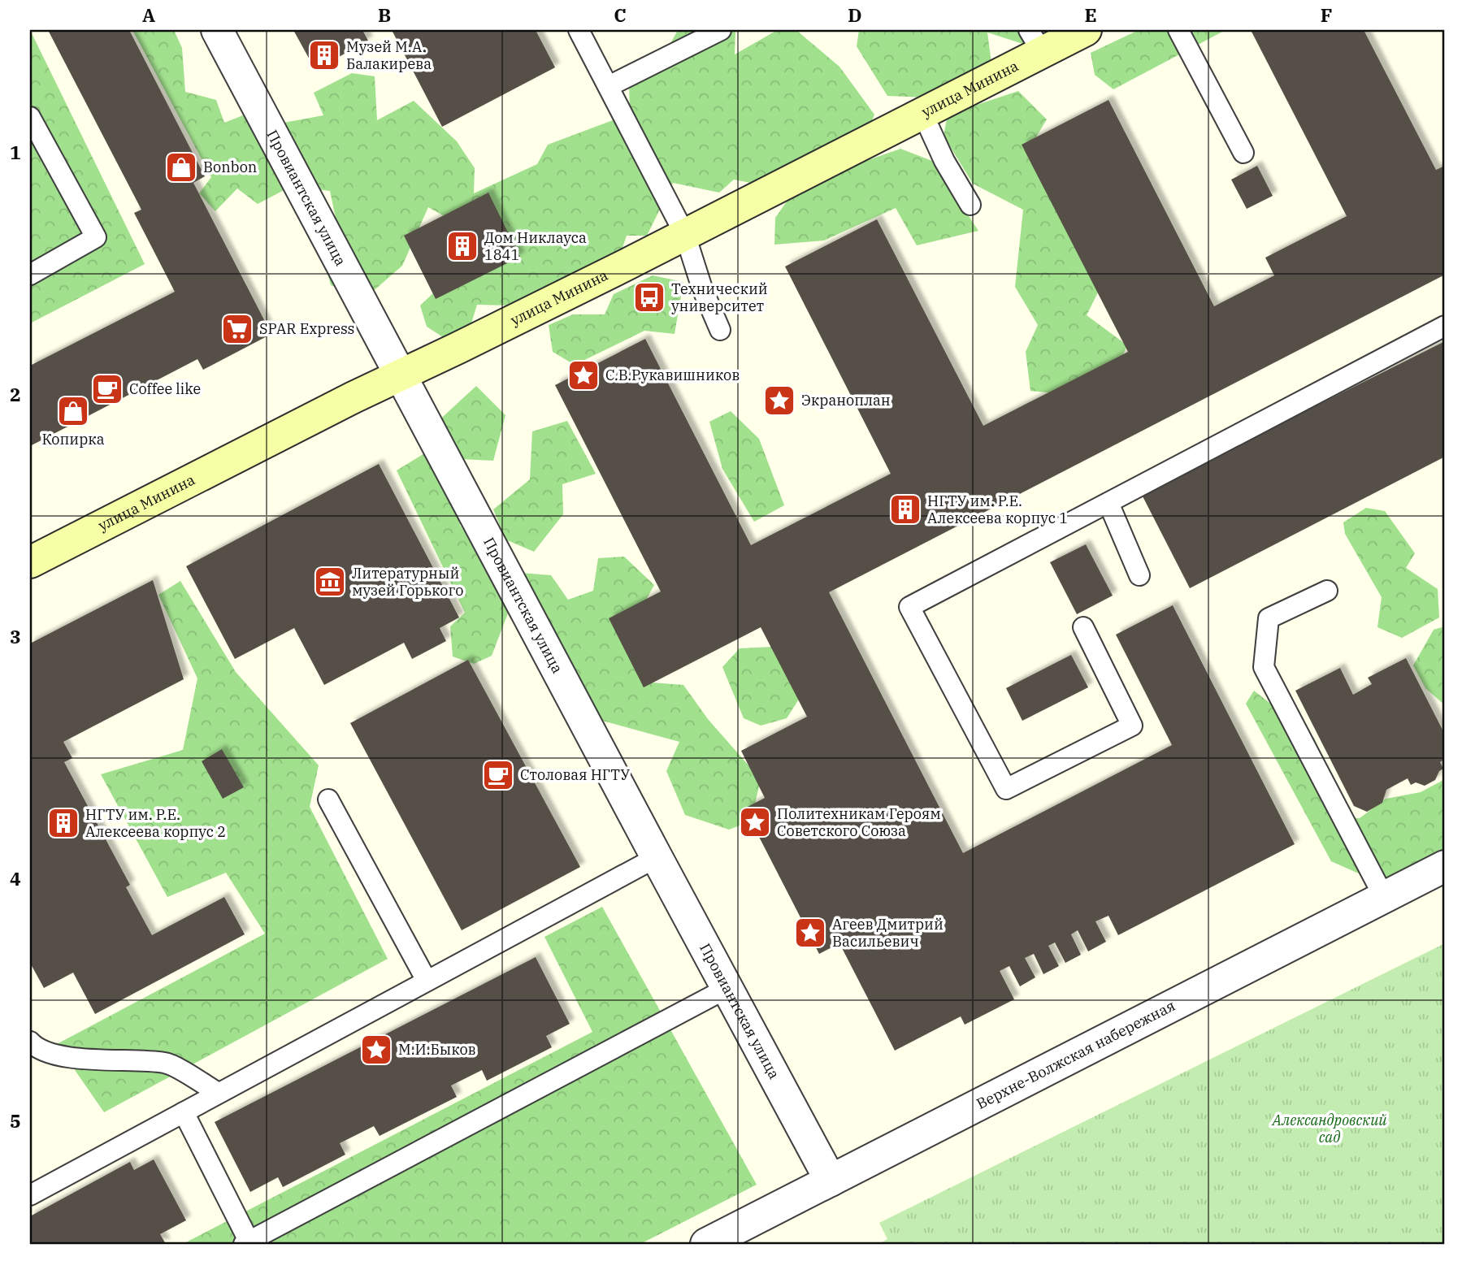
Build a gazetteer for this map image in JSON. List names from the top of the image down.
{
  "streets": {
    "street": ["улица Минина", "Провиантская улица", "Верхне-Волжская набережная"]
  },
  "crossings": [
    ["улица Минина", "Провиантская улица"],
    ["Провиантская улица", "Верхне-Волжская набережная"]
  ],
  "parks": ["Александровский сад"],
  "places": {
    "building": [
      "Музей М.А. Балакирева",
      "Дом Никлауса 1841",
      "НГТУ им. Р.Е. Алексеева корпус 1",
      "НГТУ им. Р.Е. Алексеева корпус 2"
    ],
    "shop": ["Bonbon", "Копирка"],
    "bus stop": ["Технический университет"],
    "supermarket": ["SPAR Express"],
    "place": [
      "С.В.Рукавишников",
      "Экраноплан",
      "Политехникам Героям Советского Союза",
      "Агеев Дмитрий Васильевич",
      "М.И.Быков"
    ],
    "cafe": ["Coffee like", "Столовая НГТУ"],
    "museum": ["Литературный музей Горького"]
  },
  "grid": {
    "columns": [
      "A",
      "B",
      "C",
      "D",
      "E",
      "F"
    ],
    "rows": [
      "1",
      "2",
      "3",
      "4",
      "5"
    ]
  }
}
